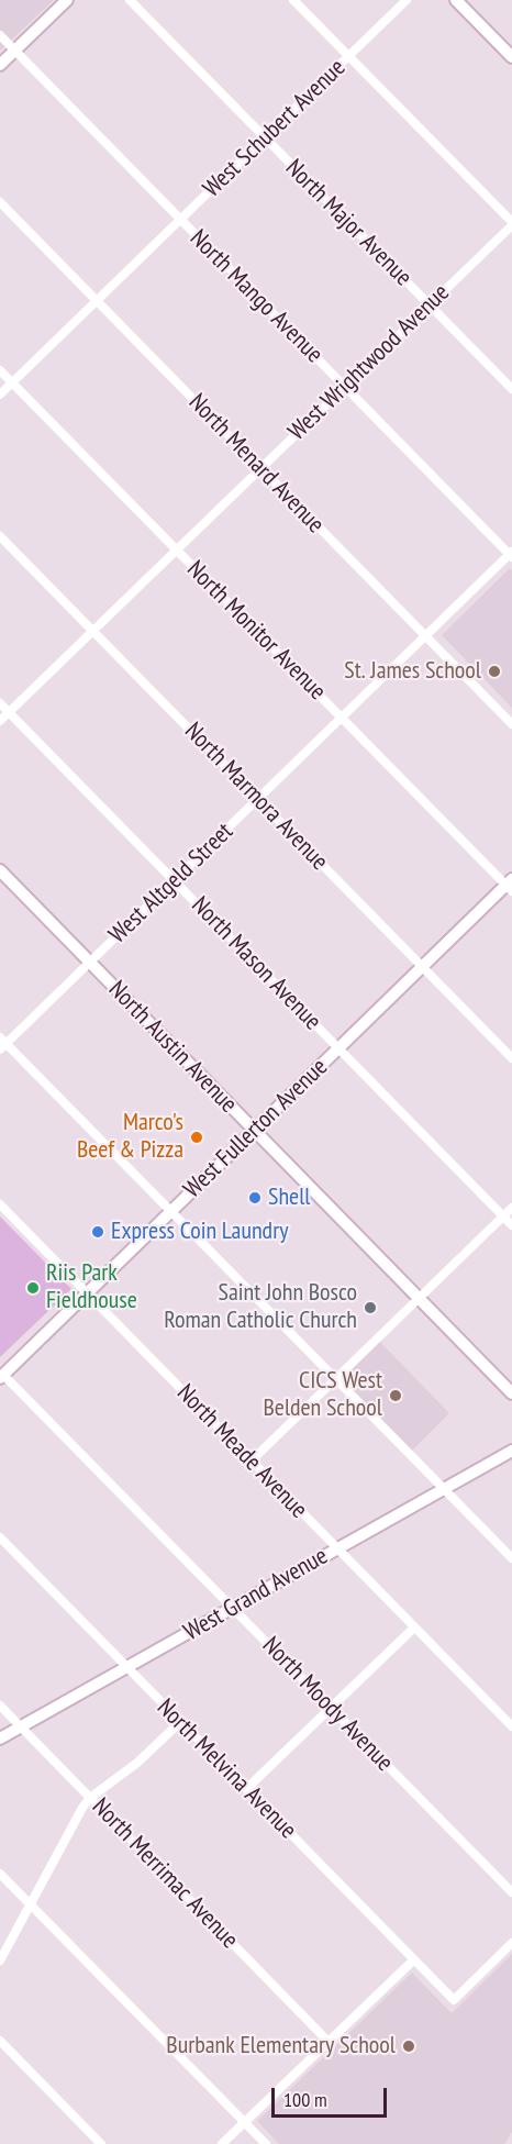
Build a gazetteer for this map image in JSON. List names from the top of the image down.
{
  "streets": {
    "main road": ["North Austin Avenue", "West Fullerton Avenue", "West Grand Avenue"],
    "street": [
      "West Schubert Avenue",
      "North Major Avenue",
      "North Mango Avenue",
      "West Wrightwood Avenue",
      "North Menard Avenue",
      "North Monitor Avenue",
      "North Marmora Avenue",
      "West Altgeld Street",
      "North Mason Avenue",
      "North Meade Avenue",
      "North Moody Avenue",
      "North Melvina Avenue",
      "North Merrimac Avenue"
    ]
  },
  "crossings": [
    ["West Schubert Avenue", "North Major Avenue"],
    ["West Schubert Avenue", "North Mango Avenue"],
    ["West Schubert Avenue", "North Menard Avenue"],
    ["West Schubert Avenue", "North Monitor Avenue"],
    ["North Major Avenue", "West Wrightwood Avenue"],
    ["North Mango Avenue", "West Wrightwood Avenue"],
    ["North Mango Avenue", "West Altgeld Street"],
    ["West Wrightwood Avenue", "North Menard Avenue"],
    ["West Wrightwood Avenue", "North Monitor Avenue"],
    ["West Wrightwood Avenue", "North Marmora Avenue"],
    ["West Wrightwood Avenue", "North Mason Avenue"],
    ["North Menard Avenue", "West Altgeld Street"],
    ["North Monitor Avenue", "West Altgeld Street"],
    ["North Monitor Avenue", "West Fullerton Avenue"],
    ["North Marmora Avenue", "West Altgeld Street"],
    ["North Marmora Avenue", "West Fullerton Avenue"],
    ["West Altgeld Street", "North Mason Avenue"],
    ["West Altgeld Street", "North Austin Avenue"],
    ["North Mason Avenue", "West Fullerton Avenue"],
    ["North Austin Avenue", "West Fullerton Avenue"],
    ["West Fullerton Avenue", "North Meade Avenue"],
    ["West Fullerton Avenue", "North Moody Avenue"],
    ["North Meade Avenue", "West Grand Avenue"],
    ["West Grand Avenue", "North Moody Avenue"],
    ["West Grand Avenue", "North Melvina Avenue"],
    ["West Grand Avenue", "North Merrimac Avenue"]
  ],
  "places": [
    "St. James School",
    "Marco's Beef & Pizza",
    "Shell",
    "Express Coin Laundry",
    "Riis Park Fieldhouse",
    "Saint John Bosco Roman Catholic Church",
    "CICS West Belden School",
    "Burbank Elementary School"
  ],
  "scale_bar": "100 m"
}
